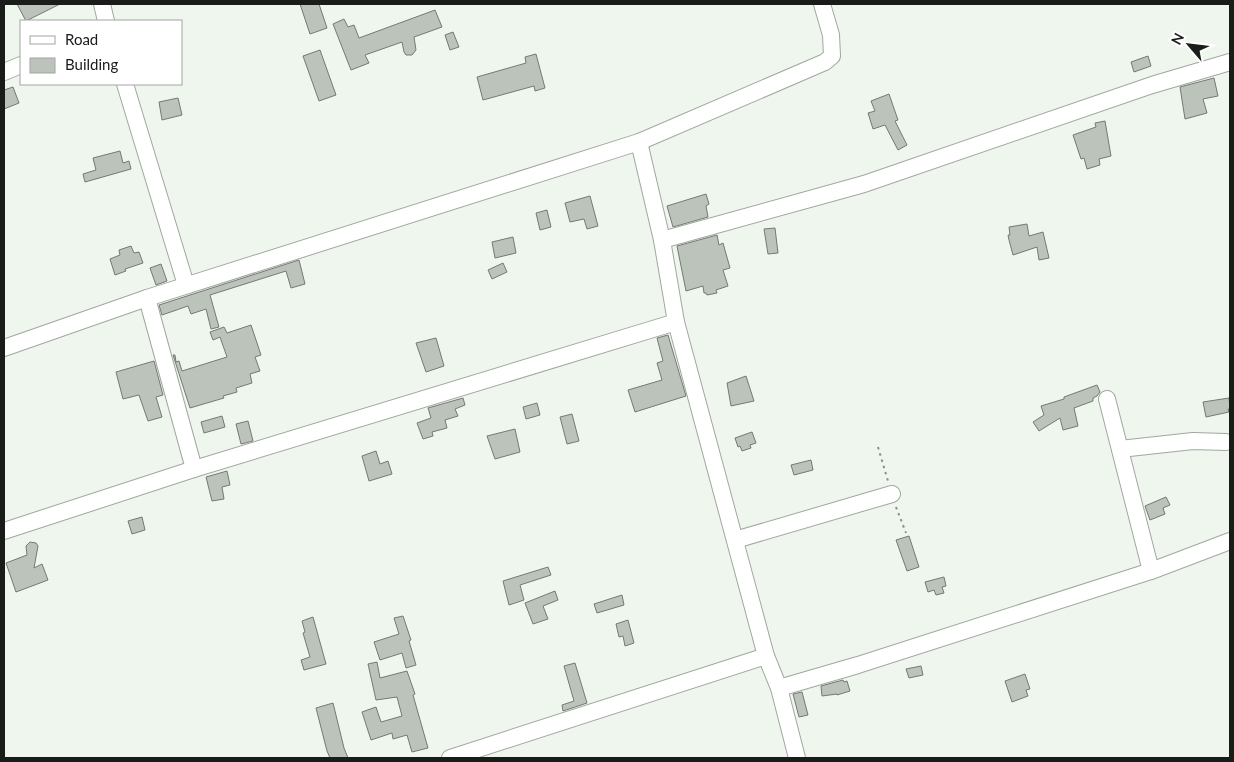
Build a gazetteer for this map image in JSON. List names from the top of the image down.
{
  "legend": ["Road", "Building"],
  "north": "top left"
}
